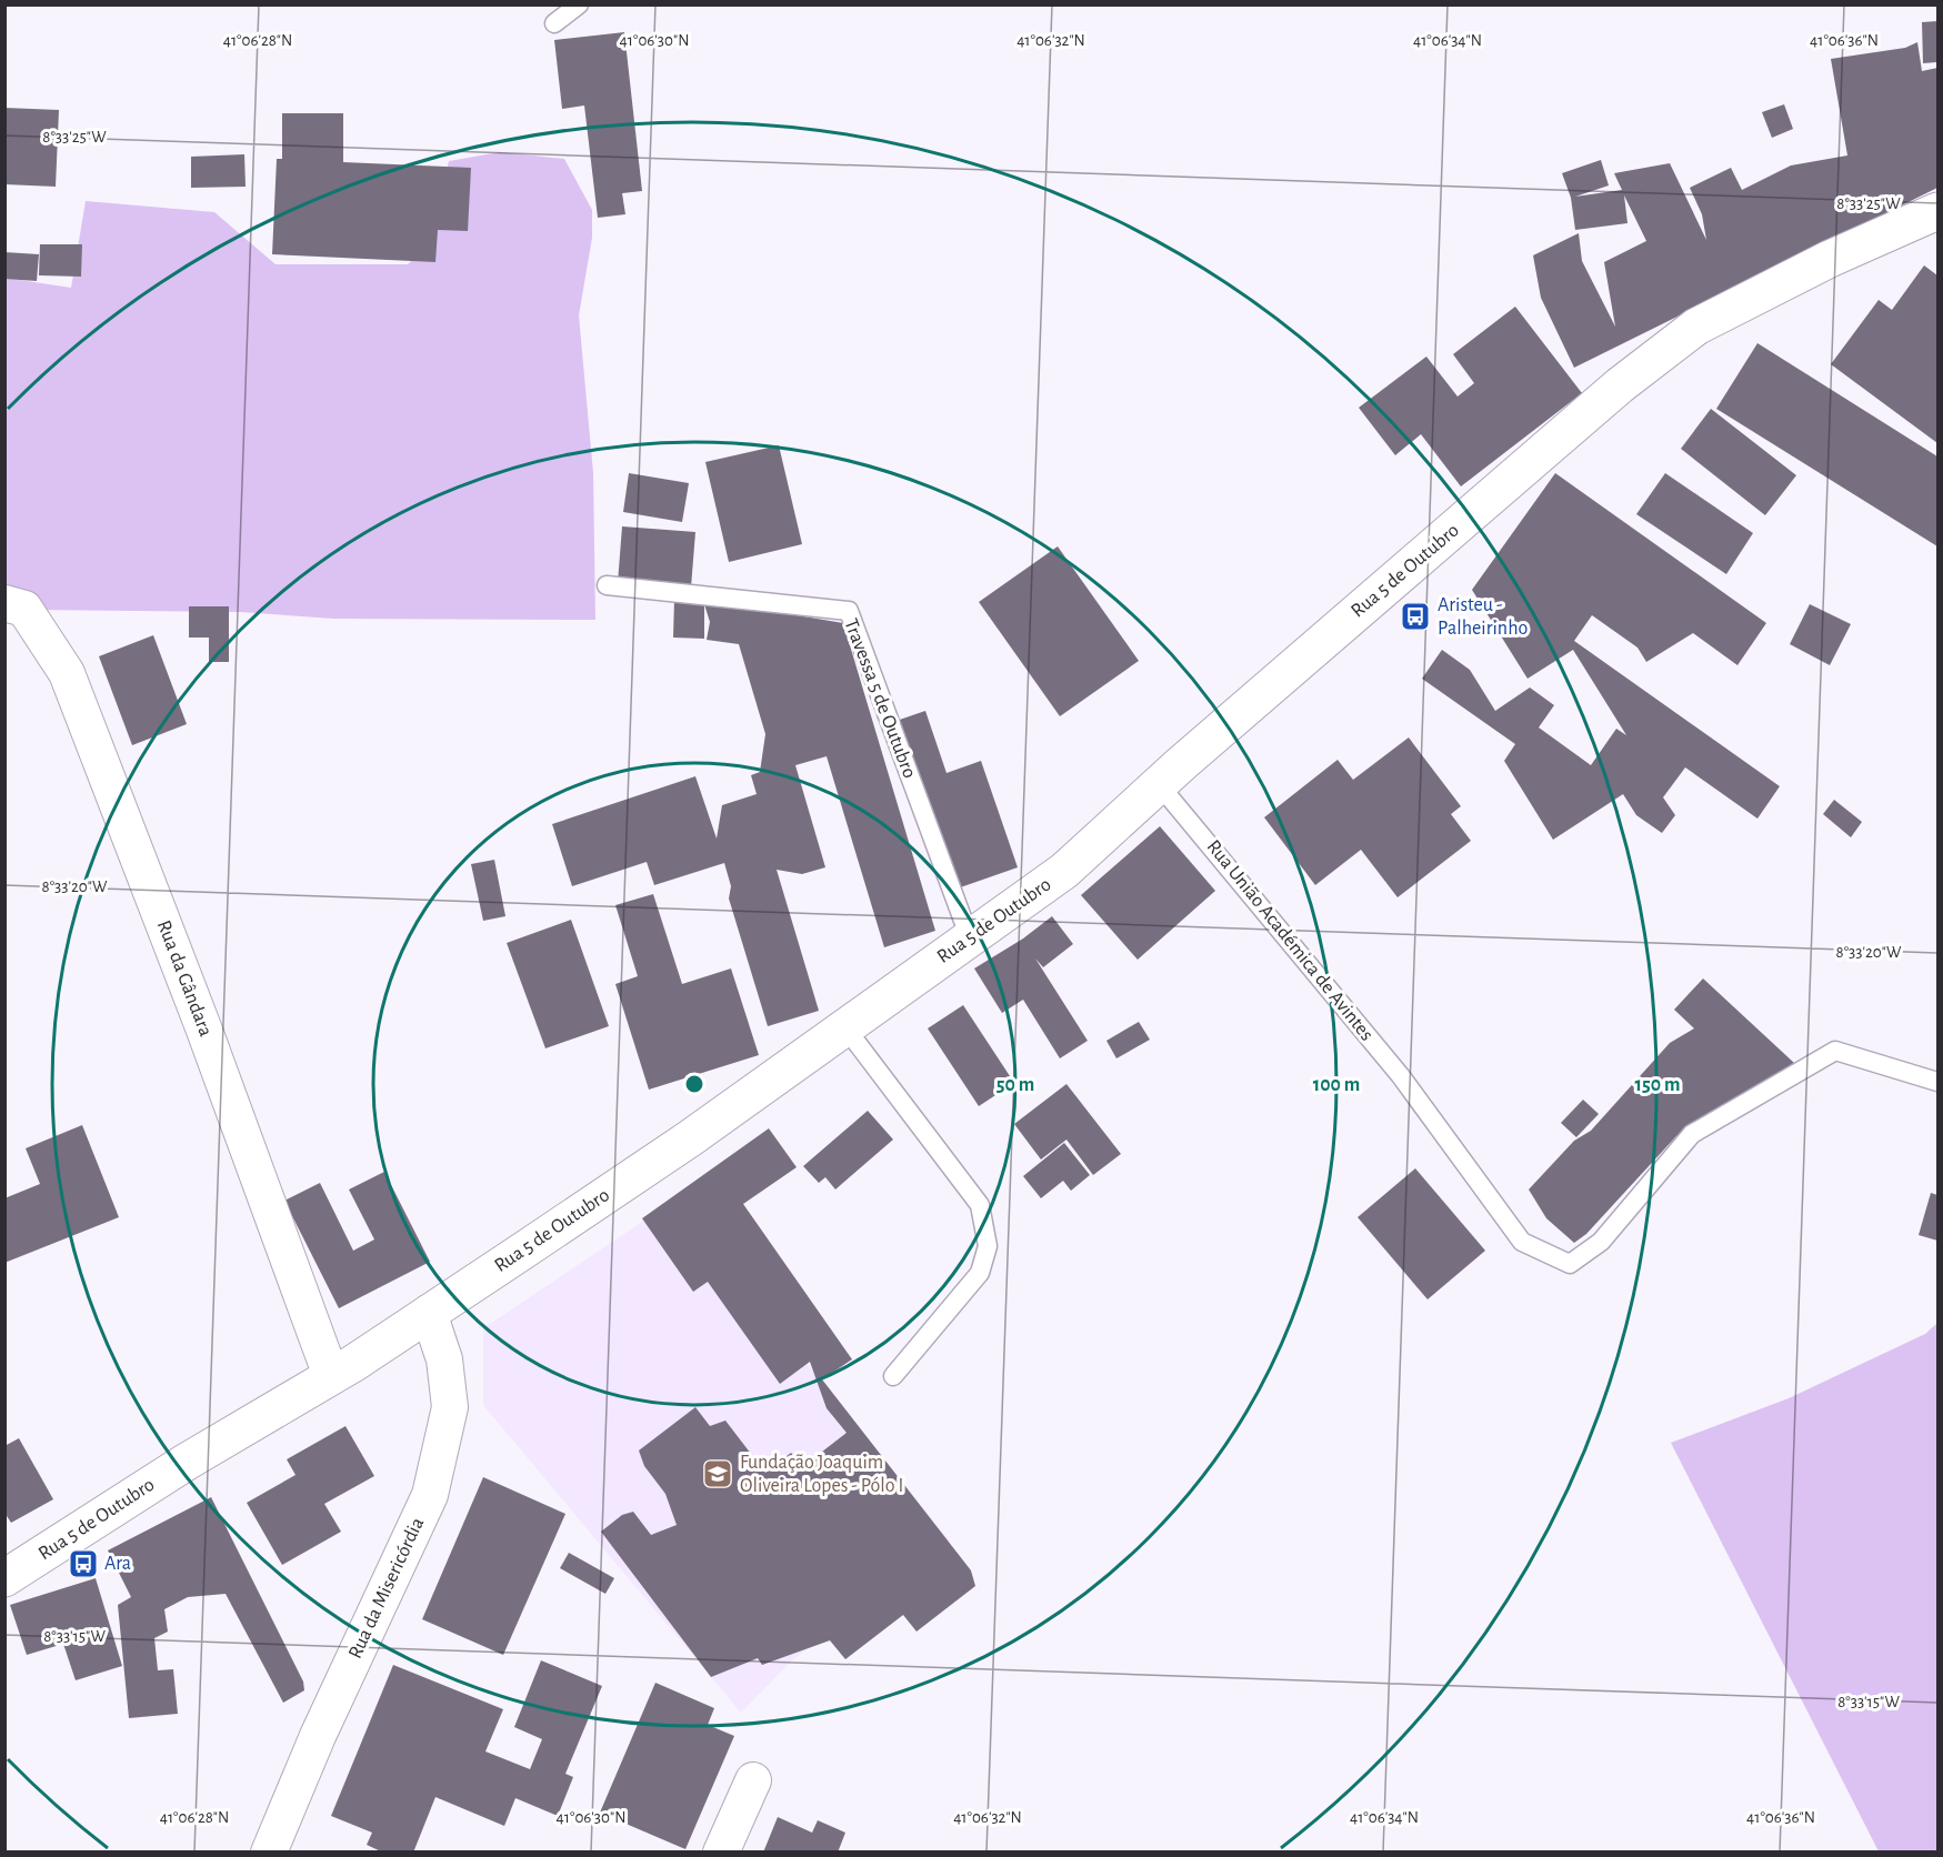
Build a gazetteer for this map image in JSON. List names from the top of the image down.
{
  "streets": {
    "street": ["Rua 5 de Outubro", "Rua da Gândara", "Rua da Misericórdia"],
    "lane": ["Travessa 5 de Outubro", "Rua União Académica de Avintes"]
  },
  "crossings": [
    ["Rua 5 de Outubro", "Travessa 5 de Outubro"],
    ["Rua 5 de Outubro", "Rua União Académica de Avintes"],
    ["Rua 5 de Outubro", "Rua da Gândara"],
    ["Rua 5 de Outubro", "Rua da Misericórdia"]
  ],
  "places": {
    "bus stop": ["Aristeu - Palheirinho", "Ara"],
    "school or university": ["Fundação Joaquim Oliveira Lopes - Pólo I"]
  },
  "coordinates": [
    "41°06'28\"N",
    "41°06'30\"N",
    "41°06'32\"N",
    "41°06'34\"N",
    "41°06'36\"N",
    "8°33'25\"W",
    "8°33'20\"W",
    "8°33'15\"W"
  ],
  "rings": ["50 m", "100 m", "150 m"]
}
